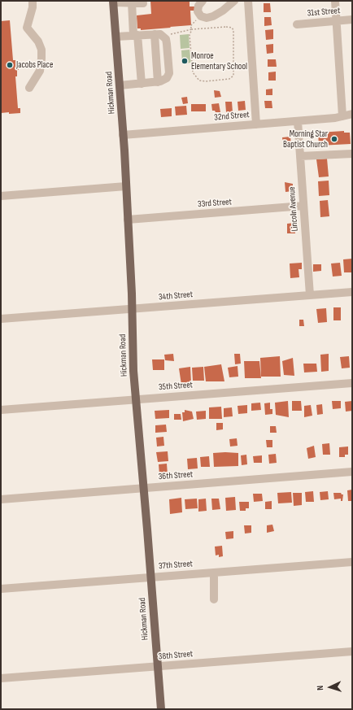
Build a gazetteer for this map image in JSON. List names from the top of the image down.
{
  "streets": {
    "main road": ["Hickman Road"],
    "street": [
      "31st Street",
      "32nd Street",
      "33rd Street",
      "Lincoln Avenue",
      "34th Street",
      "35th Street",
      "36th Street",
      "37th Street",
      "38th Street"
    ]
  },
  "crossings": [
    ["Hickman Road", "32nd Street"],
    ["Hickman Road", "33rd Street"],
    ["Hickman Road", "34th Street"],
    ["Hickman Road", "35th Street"],
    ["Hickman Road", "36th Street"],
    ["Hickman Road", "37th Street"],
    ["Hickman Road", "38th Street"],
    ["32nd Street", "Lincoln Avenue"],
    ["33rd Street", "Lincoln Avenue"],
    ["Lincoln Avenue", "34th Street"]
  ],
  "places": ["Monroe Elementary School", "Jacobs Place", "Morning Star Baptist Church"],
  "north": "left"
}
